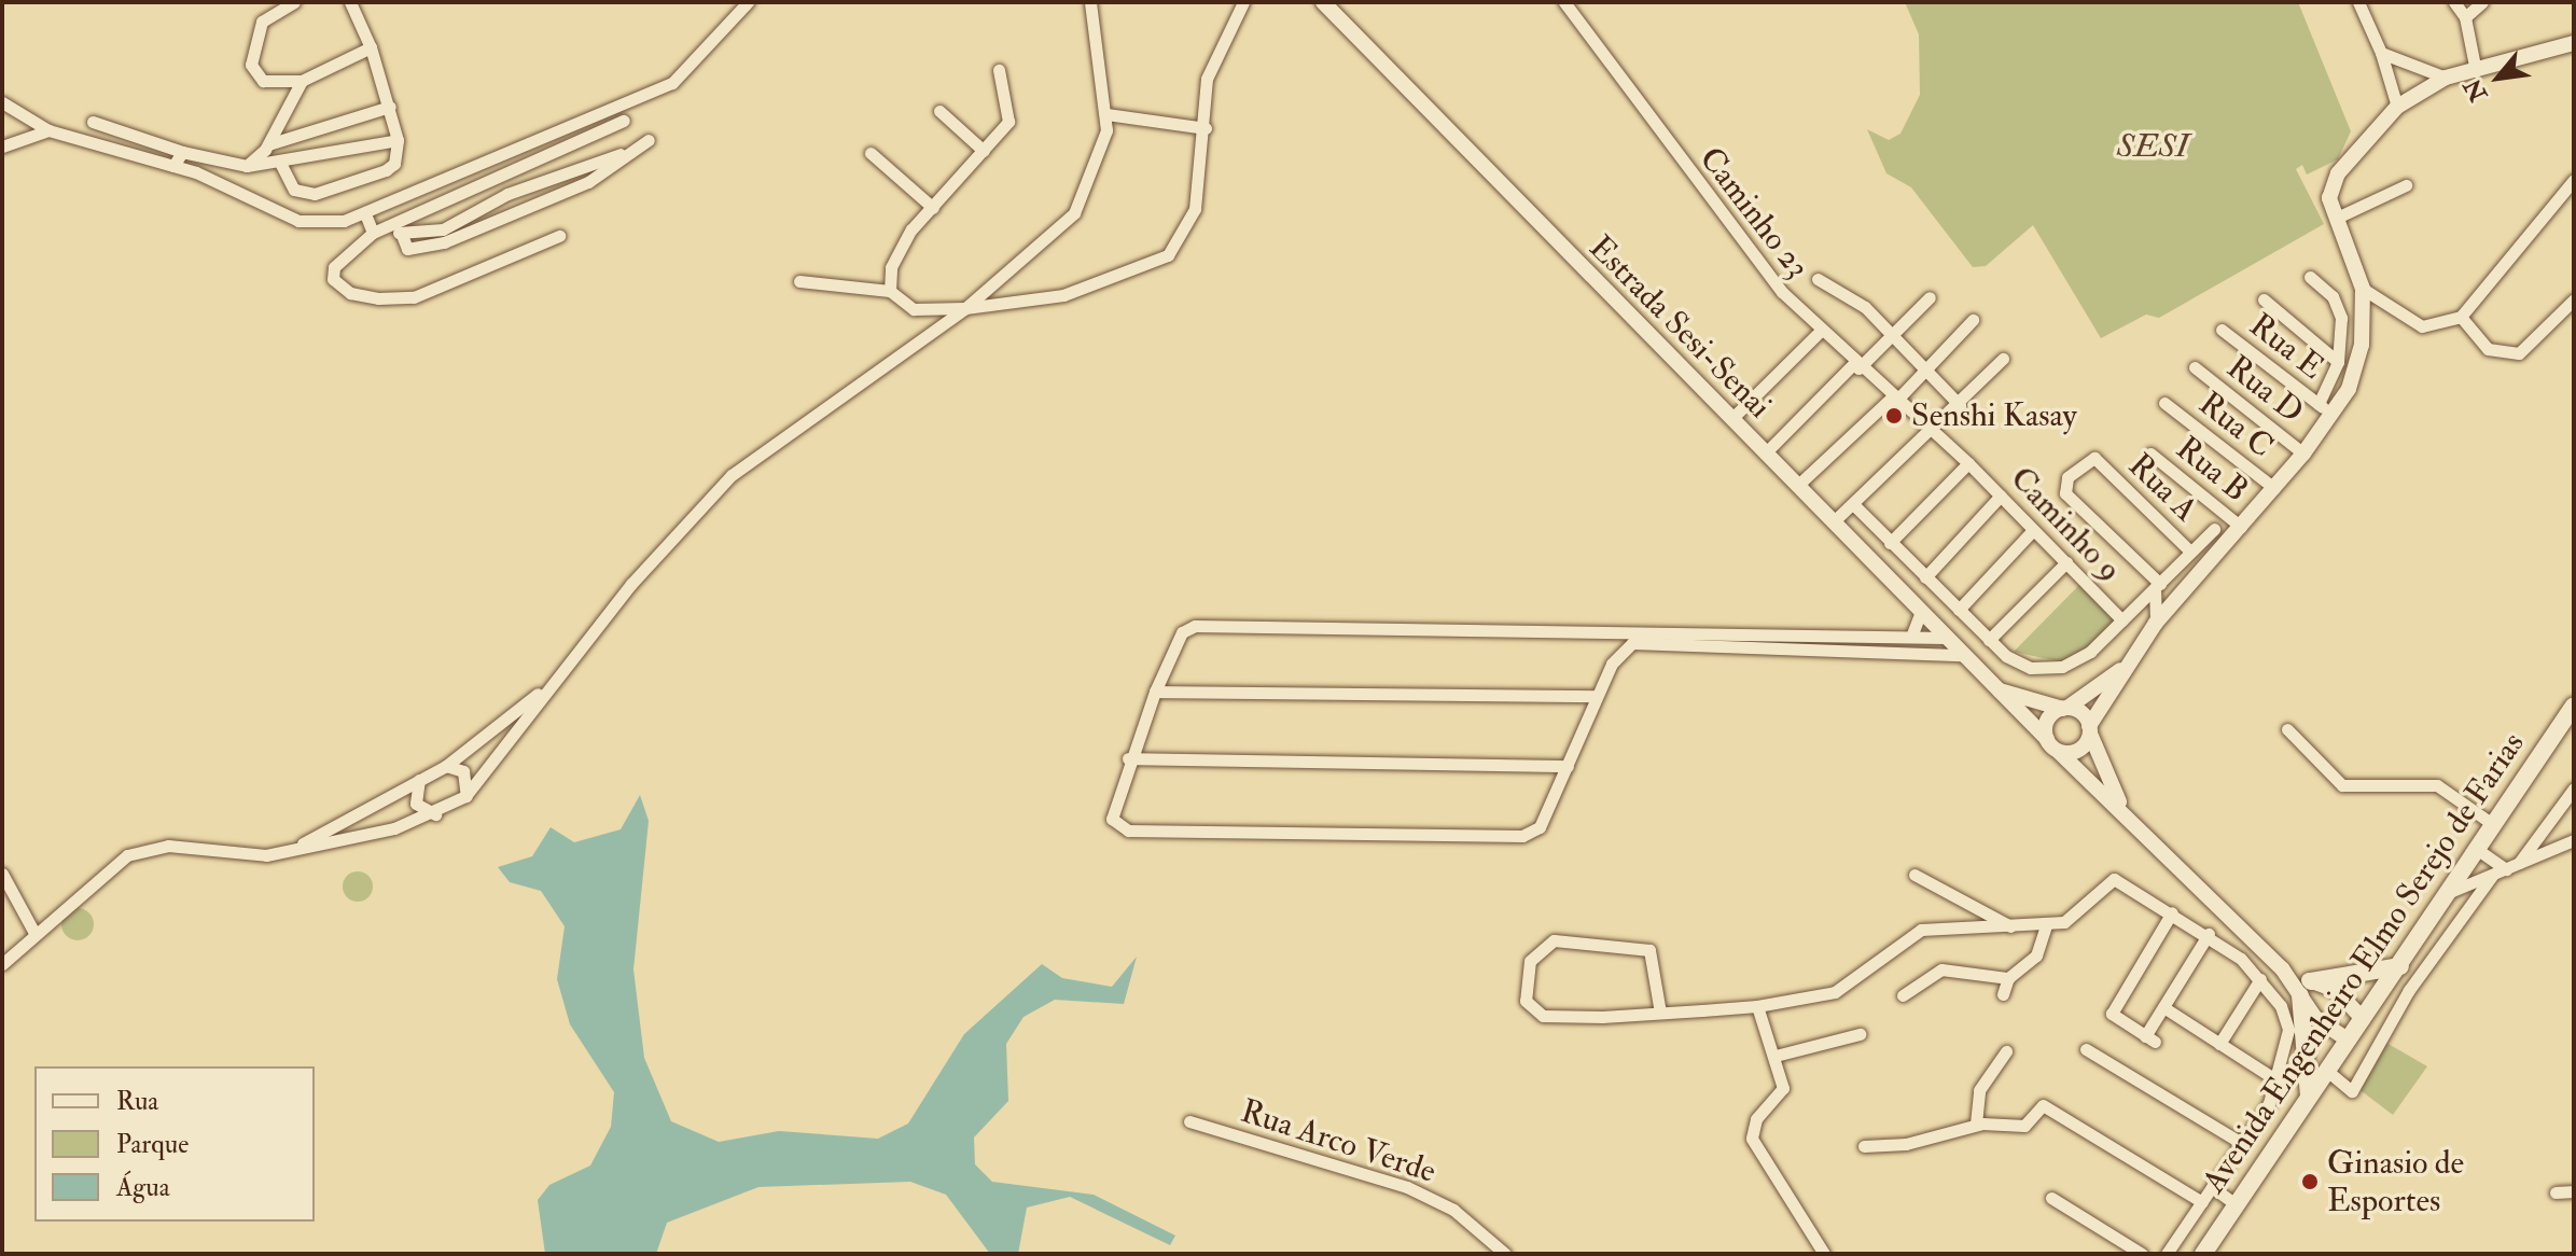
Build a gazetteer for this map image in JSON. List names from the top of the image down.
{
  "streets": {
    "main road": ["Avenida Engenheiro Elmo Serejo de Farias"],
    "street": [
      "Caminho 23",
      "Estrada Sesi-Senai",
      "Rua E",
      "Rua D",
      "Rua C",
      "Rua B",
      "Rua A",
      "Caminho 9",
      "Rua Arco Verde"
    ]
  },
  "crossings": [
    ["Caminho 23", "Caminho 9"]
  ],
  "parks": ["SESI"],
  "places": ["Senshi Kasay", "Ginasio de Esportes"],
  "legend": ["Rua", "Parque", "Água"],
  "north": "bottom left"
}
